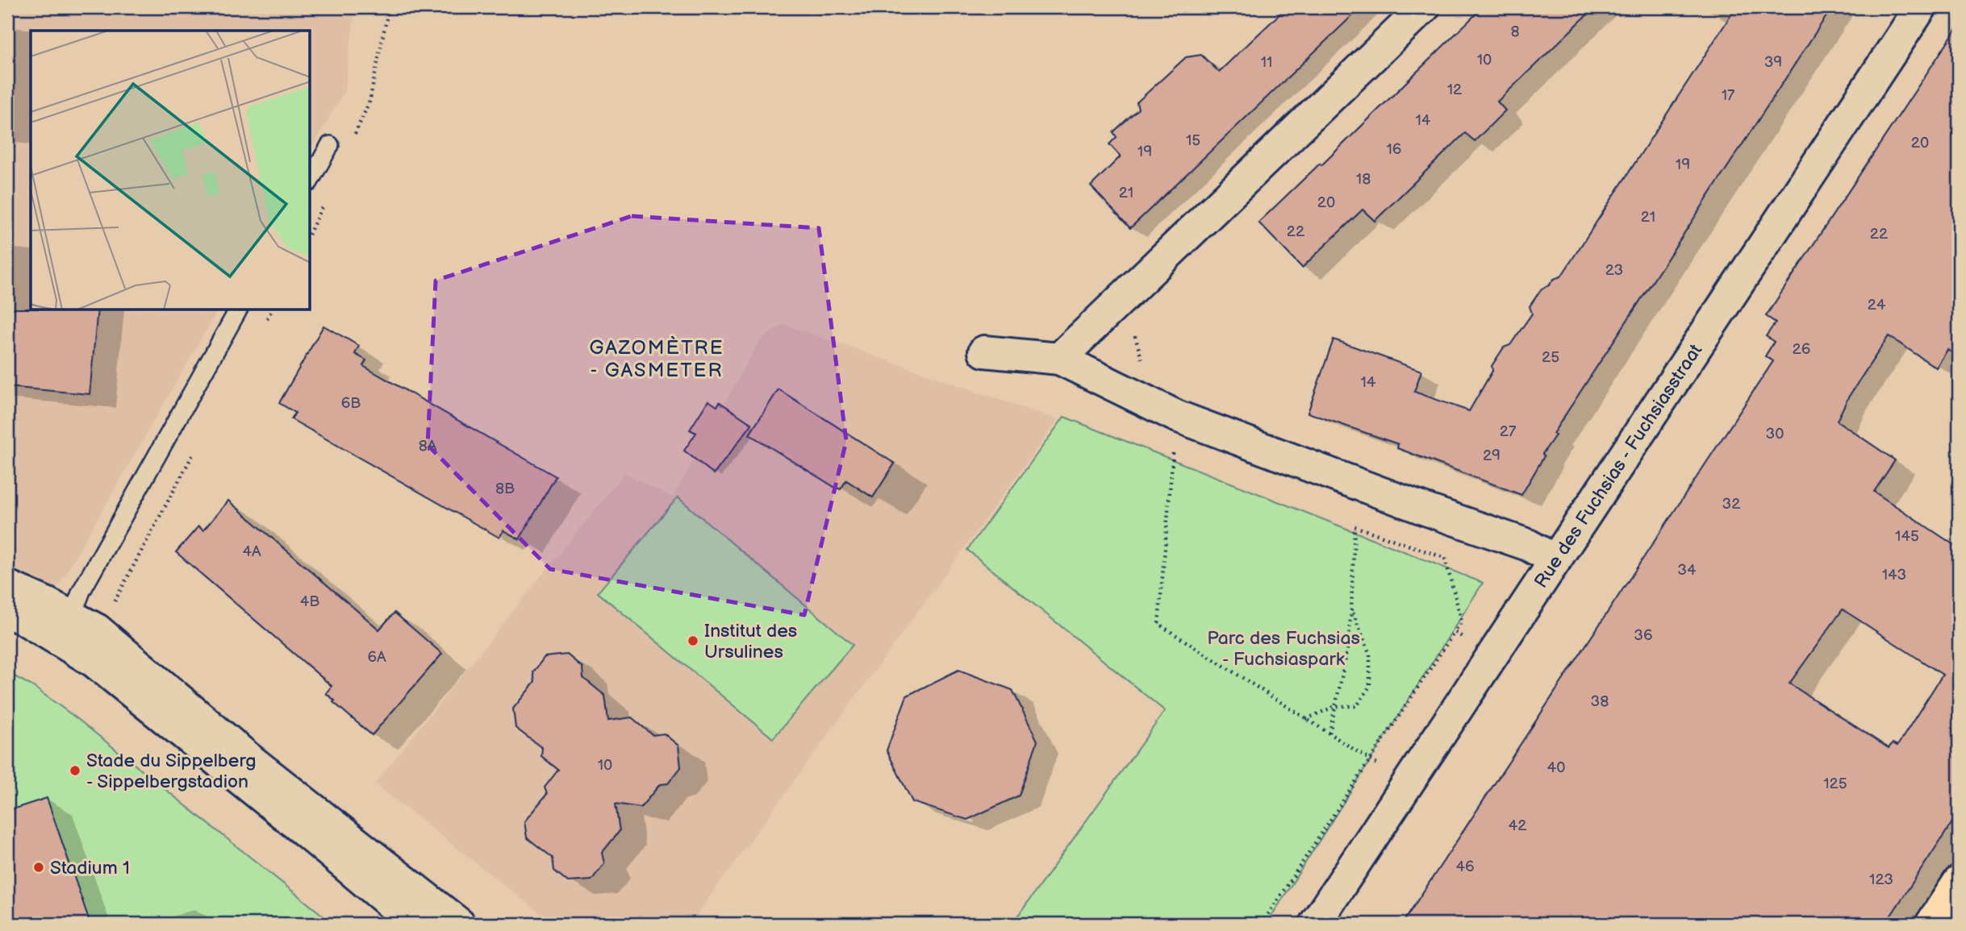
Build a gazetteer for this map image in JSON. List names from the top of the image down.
{
  "streets": {
    "street": ["Rue des Fuchsias - Fuchsiasstraat"]
  },
  "districts": ["GAZOMÈTRE - GASMETER"],
  "parks": ["Parc des Fuchsias - Fuchsiaspark"],
  "places": ["Institut des Ursulines", "Stade du Sippelberg - Sippelbergstadion", "Stadium 1"],
  "house_numbers": [
    "8",
    "10",
    "11",
    "39",
    "12",
    "17",
    "14",
    "15",
    "20",
    "16",
    "19",
    "19",
    "18",
    "21",
    "20",
    "21",
    "22",
    "22",
    "23",
    "24",
    "26",
    "25",
    "14",
    "6B",
    "27",
    "30",
    "8A",
    "29",
    "8B",
    "32",
    "145",
    "4A",
    "34",
    "143",
    "4B",
    "36",
    "6A",
    "38",
    "10",
    "40",
    "125",
    "42",
    "46",
    "123"
  ]
}
